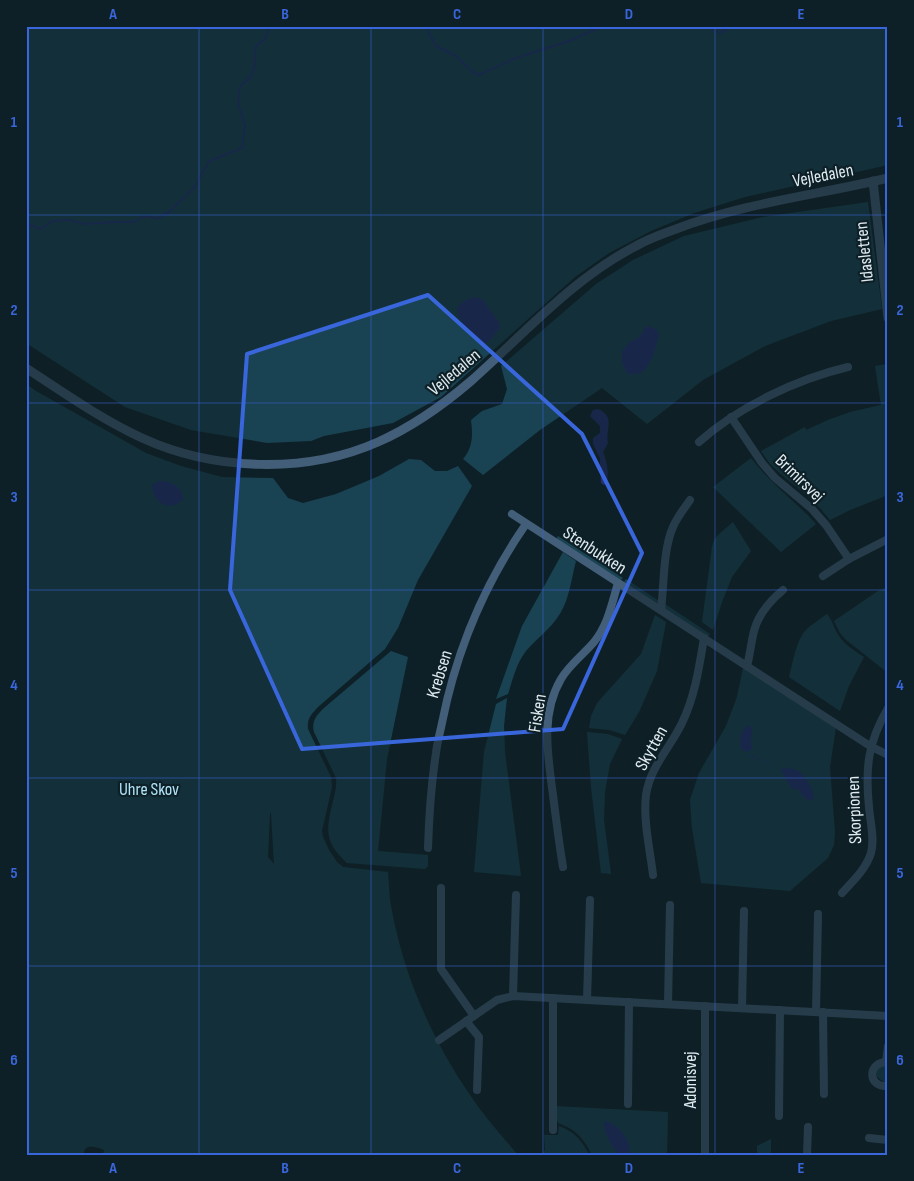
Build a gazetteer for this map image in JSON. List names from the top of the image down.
{
  "streets": {
    "street": [
      "Vejledalen",
      "Idasletten",
      "Brimirsvej",
      "Stenbukken",
      "Krebsen",
      "Fisken",
      "Skytten",
      "Skorpionen",
      "Adonisvej"
    ]
  },
  "crossings": [
    ["Vejledalen", "Idasletten"],
    ["Stenbukken", "Krebsen"],
    ["Stenbukken", "Fisken"],
    ["Stenbukken", "Skytten"],
    ["Stenbukken", "Skorpionen"]
  ],
  "parks": ["Uhre Skov"],
  "grid": {
    "columns": [
      "A",
      "B",
      "C",
      "D",
      "E"
    ],
    "rows": [
      "1",
      "2",
      "3",
      "4",
      "5",
      "6"
    ]
  }
}
